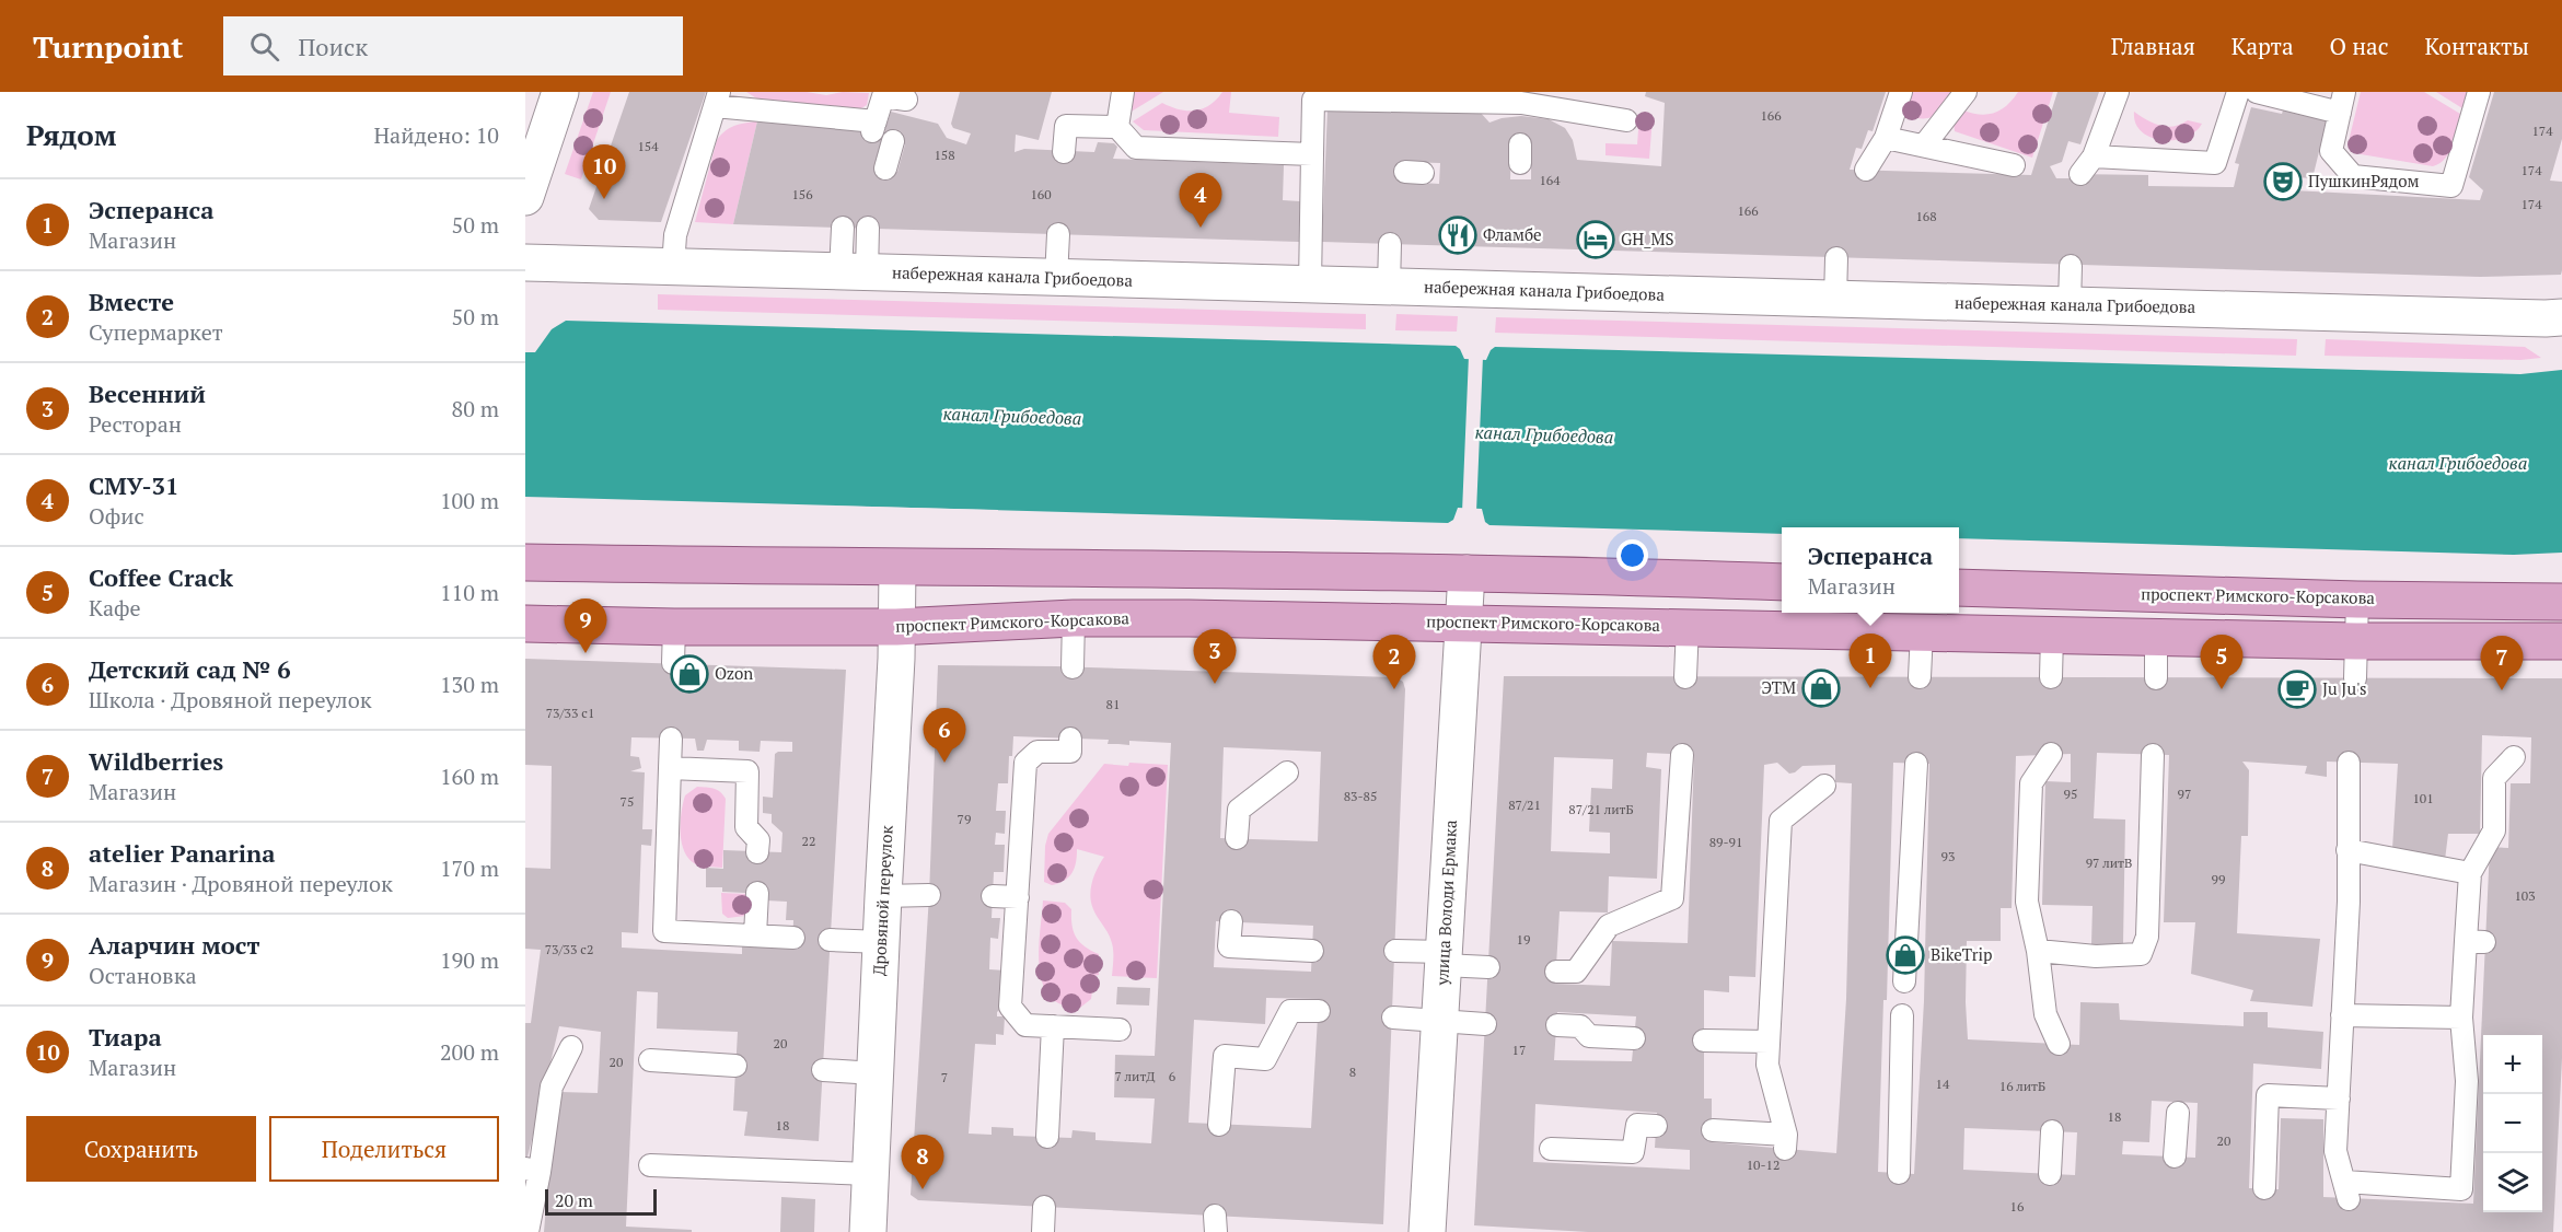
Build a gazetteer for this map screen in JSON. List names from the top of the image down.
{
  "streets": {
    "main road": ["проспект Римского-Корсакова"],
    "street": ["набережная канала Грибоедова", "Дровяной переулок", "улица Володи Ермака"]
  },
  "crossings": [
    ["проспект Римского-Корсакова", "Дровяной переулок"],
    ["проспект Римского-Корсакова", "улица Володи Ермака"]
  ],
  "water": ["канал Грибоедова"],
  "places": {
    "theatre": ["ПушкинРядом"],
    "restaurant": ["Фламбе"],
    "hotel": ["GH_MS"],
    "shop": ["Ozon", "ЭТМ", "BikeTrip"],
    "cafe": ["Ju Ju's"]
  },
  "house_numbers": [
    "166",
    "174",
    "154",
    "158",
    "174",
    "164",
    "156",
    "160",
    "174",
    "166",
    "168",
    "81",
    "73/33 с1",
    "95",
    "97",
    "83-85",
    "101",
    "75",
    "87/21",
    "87/21 литБ",
    "79",
    "22",
    "89-91",
    "93",
    "97 литВ",
    "99",
    "103",
    "19",
    "73/33 с2",
    "20",
    "17",
    "20",
    "8",
    "7 литД",
    "6",
    "7",
    "14",
    "16 литБ",
    "18",
    "18",
    "20",
    "10-12",
    "16"
  ],
  "scale_bar": "20 m",
  "page": {
    "header": "Turnpoint",
    "search": "Поиск",
    "nav": [
      "Главная",
      "Карта",
      "О нас",
      "Контакты"
    ],
    "heading": ["Рядом", "Найдено: 10"],
    "pins": [
      "10",
      "4",
      "9",
      "3",
      "1",
      "2",
      "5",
      "7",
      "6",
      "8"
    ],
    "list": [
      {
        "mark": "1",
        "name": "Эсперанса",
        "note": "Магазин",
        "value": "50 m"
      },
      {
        "mark": "2",
        "name": "Вместе",
        "note": "Супермаркет",
        "value": "50 m"
      },
      {
        "mark": "3",
        "name": "Весенний",
        "note": "Ресторан",
        "value": "80 m"
      },
      {
        "mark": "4",
        "name": "СМУ-31",
        "note": "Офис",
        "value": "100 m"
      },
      {
        "mark": "5",
        "name": "Coffee Crack",
        "note": "Кафе",
        "value": "110 m"
      },
      {
        "mark": "6",
        "name": "Детский сад № 6",
        "note": "Школа · Дровяной переулок",
        "value": "130 m"
      },
      {
        "mark": "7",
        "name": "Wildberries",
        "note": "Магазин",
        "value": "160 m"
      },
      {
        "mark": "8",
        "name": "atelier Panarina",
        "note": "Магазин · Дровяной переулок",
        "value": "170 m"
      },
      {
        "mark": "9",
        "name": "Аларчин мост",
        "note": "Остановка",
        "value": "190 m"
      },
      {
        "mark": "10",
        "name": "Тиара",
        "note": "Магазин",
        "value": "200 m"
      }
    ],
    "popup": ["Эсперанса", "Магазин"],
    "map_buttons": ["+", "−"],
    "buttons": ["Сохранить", "Поделиться"],
    "scale": "20 m"
  }
}
